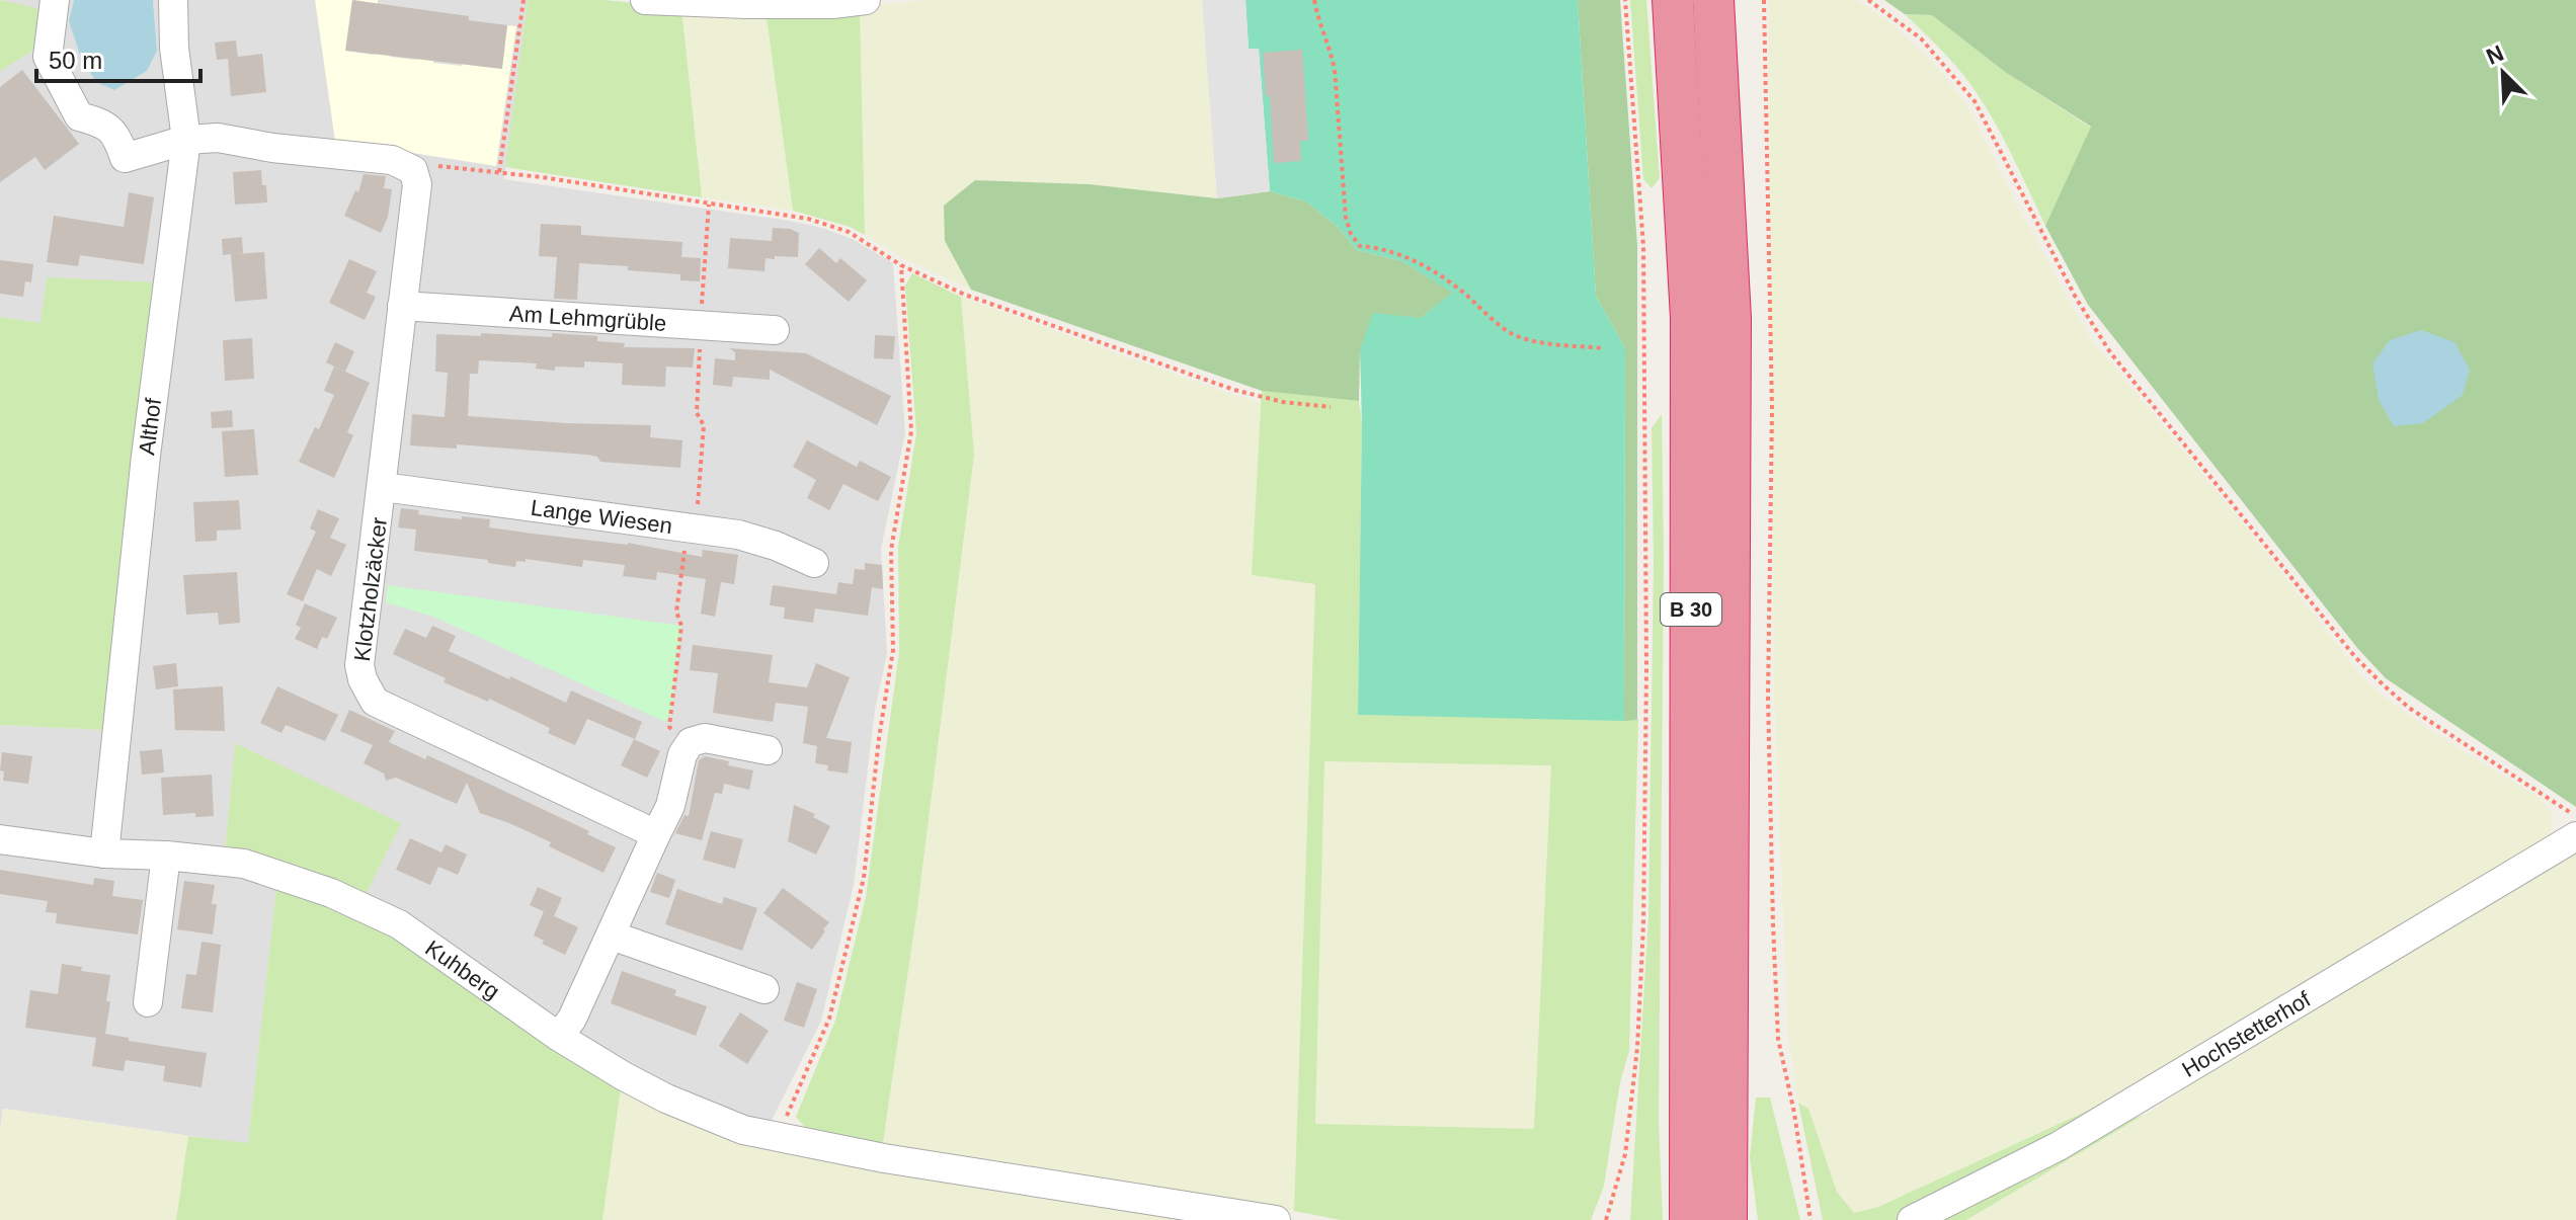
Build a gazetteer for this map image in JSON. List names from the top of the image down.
{
  "streets": {
    "highway": ["B 30"],
    "street": [
      "Am Lehmgrüble",
      "Althof",
      "Lange Wiesen",
      "Klotzholzäcker",
      "Kuhberg",
      "Hochstetterhof"
    ]
  },
  "crossings": [
    ["Am Lehmgrüble", "Klotzholzäcker"],
    ["Althof", "Kuhberg"],
    ["Lange Wiesen", "Klotzholzäcker"]
  ],
  "scale_bar": "50 m",
  "north": "top left"
}
